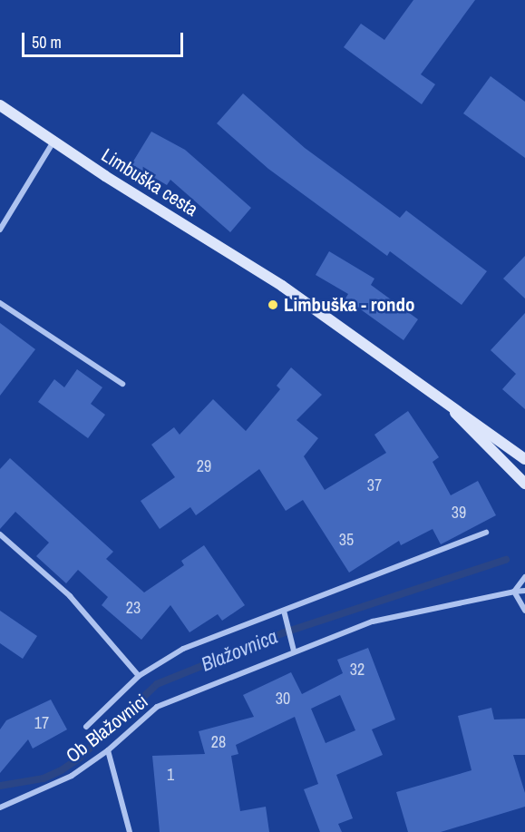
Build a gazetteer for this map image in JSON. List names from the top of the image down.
{
  "streets": {
    "main road": ["Limbuška cesta"],
    "street": ["Ob Blažovnici"]
  },
  "water": ["Blažovnica"],
  "places": ["Limbuška - rondo"],
  "house_numbers": [
    "29",
    "37",
    "39",
    "35",
    "23",
    "32",
    "30",
    "17",
    "28",
    "1"
  ],
  "scale_bar": "50 m"
}
